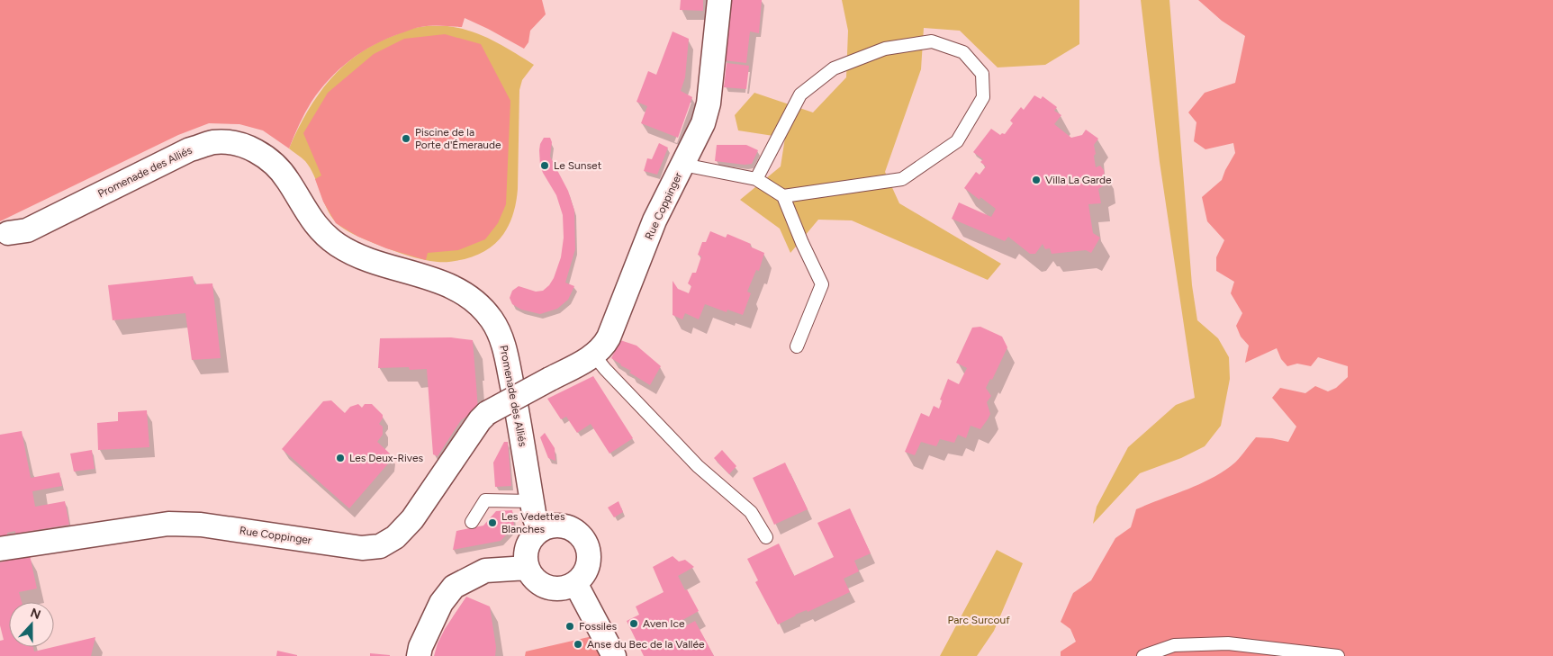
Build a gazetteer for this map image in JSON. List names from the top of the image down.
{
  "streets": {
    "street": ["Promenade des Alliés", "Rue Coppinger"]
  },
  "parks": ["Parc Surcouf"],
  "places": [
    "Piscine de la Porte d'Émeraude",
    "Le Sunset",
    "Villa La Garde",
    "Les Deux-Rives",
    "Les Vedettes Blanches",
    "Aven Ice",
    "Fossiles",
    "Anse du Bec de la Vallée"
  ],
  "north": "top"
}
